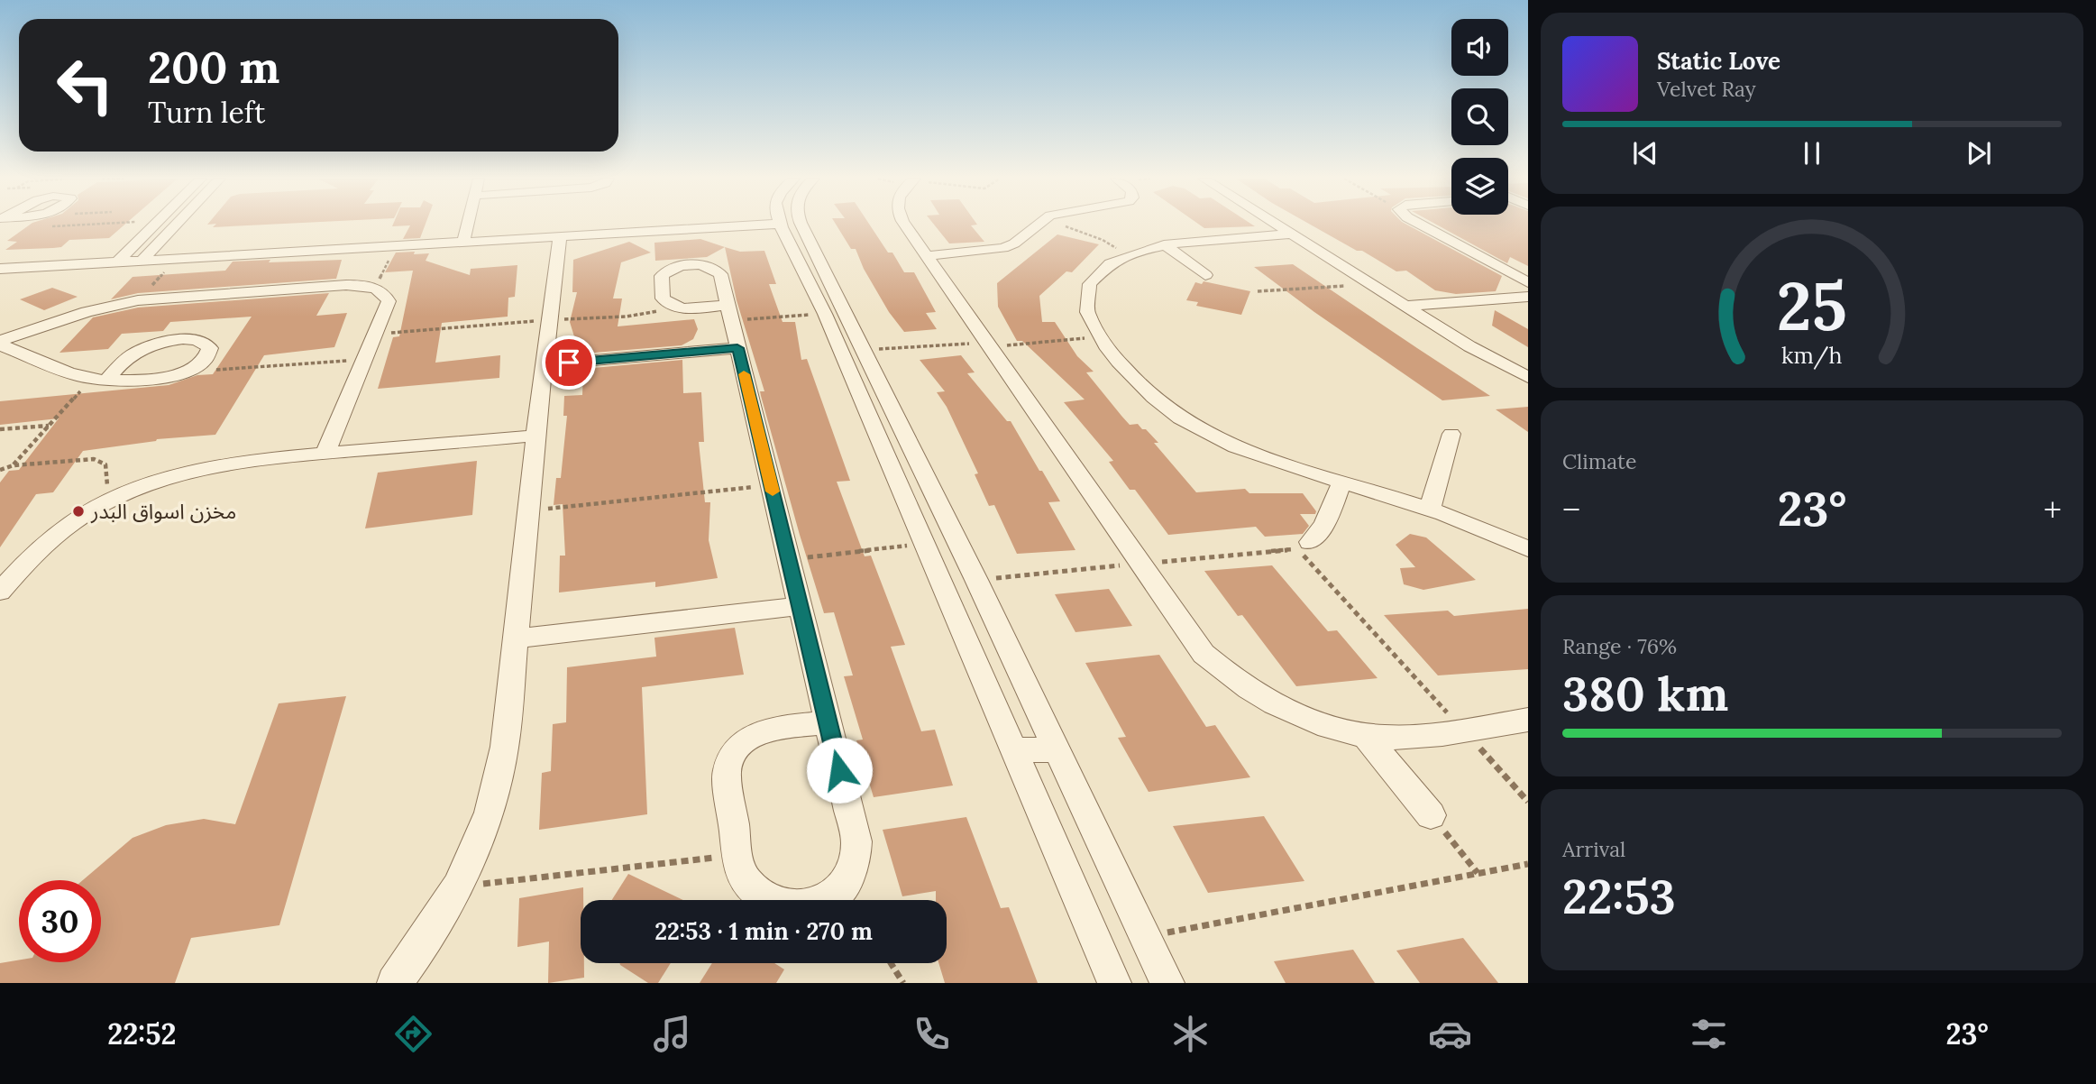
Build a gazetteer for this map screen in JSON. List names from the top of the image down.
{
  "places": ["مخزن اسواق البدر"],
  "page": {
    "turn": ["200 m", "Turn left"],
    "song": ["Static Love", "Velvet Ray"],
    "tile": [
      "Climate",
      ["Range · 76%", "380 km"],
      ["Arrival", "22:53"]
    ],
    "heat": ["−", "23°", "+"],
    "limit": "30",
    "trip": "22:53 · 1 min · 270 m",
    "tabs": ["22:52", "23°"],
    "gauge": ["25", "km/h"]
  }
}
